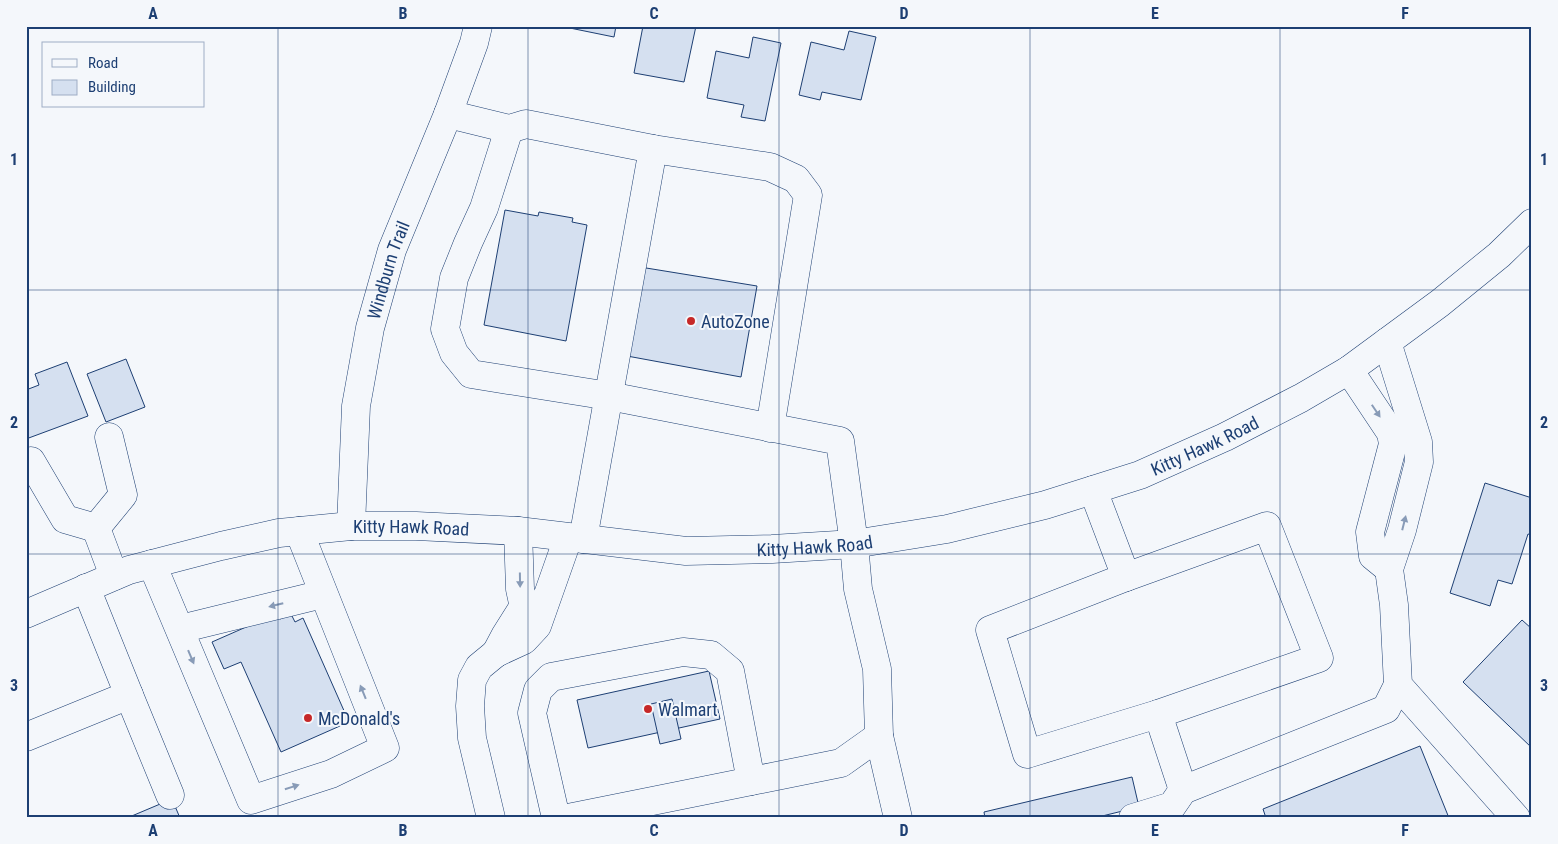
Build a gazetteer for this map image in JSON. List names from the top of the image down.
{
  "streets": {
    "main road": ["Windburn Trail", "Kitty Hawk Road"]
  },
  "crossings": [
    ["Windburn Trail", "Kitty Hawk Road"]
  ],
  "places": ["AutoZone", "Walmart", "McDonald's"],
  "legend": ["Road", "Building"],
  "grid": {
    "columns": [
      "A",
      "B",
      "C",
      "D",
      "E",
      "F"
    ],
    "rows": ["1", "2", "3"]
  }
}
